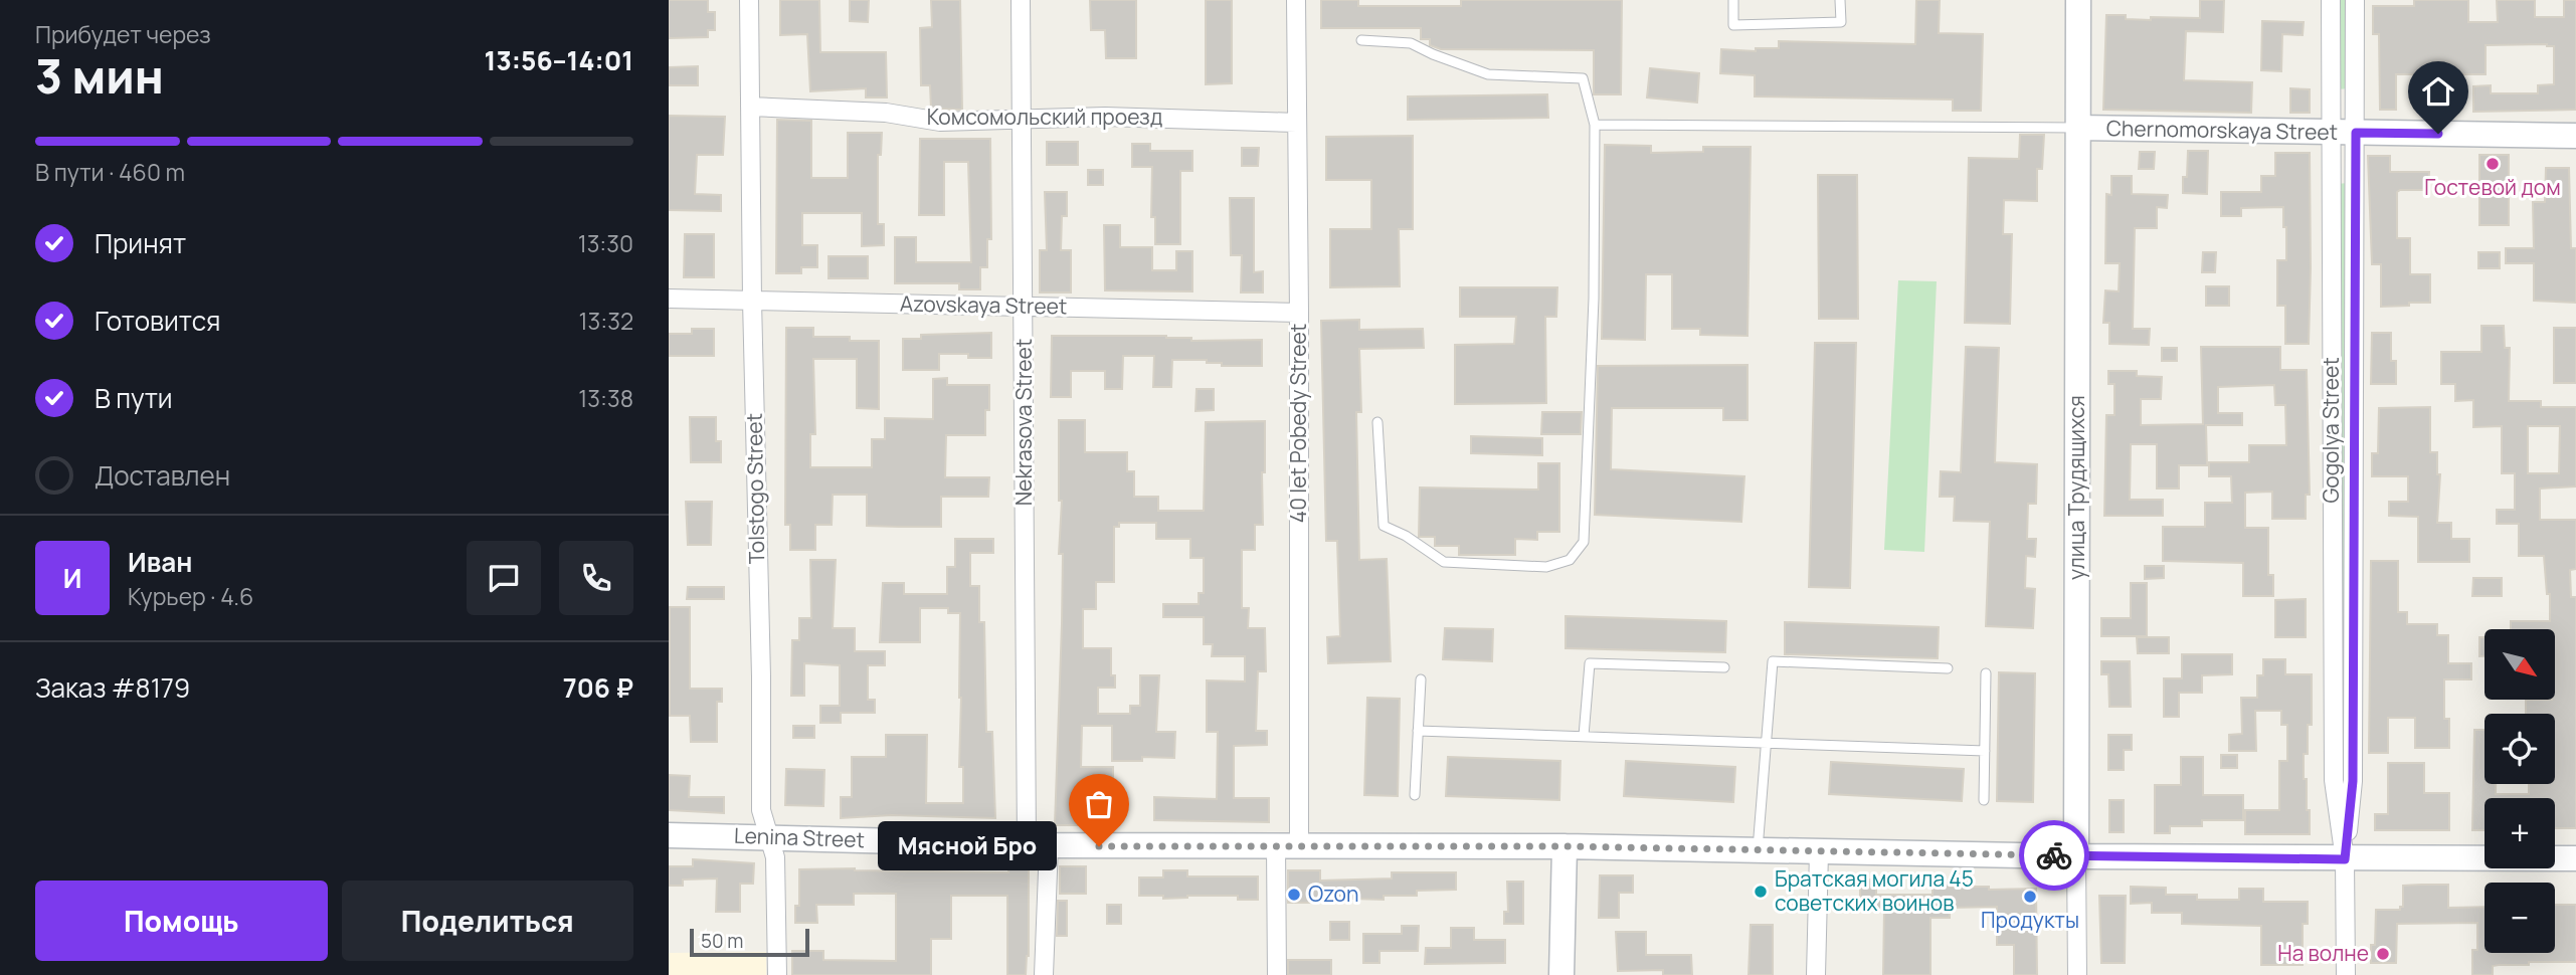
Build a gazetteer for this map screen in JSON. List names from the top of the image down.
{
  "streets": {
    "street": [
      "Комсомольский проезд",
      "Chernomorskaya Street",
      "Azovskaya Street",
      "Nekrasova Street",
      "40 let Pobedy Street",
      "Gogolya Street",
      "улица Трудящихся",
      "Tolstogo Street",
      "Lenina Street"
    ]
  },
  "crossings": [
    ["Комсомольский проезд", "Nekrasova Street"],
    ["Комсомольский проезд", "40 let Pobedy Street"],
    ["Комсомольский проезд", "Tolstogo Street"],
    ["Chernomorskaya Street", "Gogolya Street"],
    ["Chernomorskaya Street", "улица Трудящихся"],
    ["Azovskaya Street", "Nekrasova Street"],
    ["Azovskaya Street", "40 let Pobedy Street"],
    ["Azovskaya Street", "Tolstogo Street"],
    ["Nekrasova Street", "Lenina Street"],
    ["40 let Pobedy Street", "Lenina Street"],
    ["Gogolya Street", "Lenina Street"],
    ["улица Трудящихся", "Lenina Street"],
    ["Tolstogo Street", "Lenina Street"]
  ],
  "places": [
    "Гостевой дом",
    "Мясной Бро",
    "Братская могила 45 советских воинов",
    "Ozon",
    "Продукты",
    "На волне"
  ],
  "scale_bar": "50 m",
  "north": "bottom right",
  "page": {
    "heading": ["3 мин", "Прибудет через", "13:56–14:01"],
    "panel": [
      "Иван",
      "Курьер · 4.6",
      "Заказ #8179",
      "706 ₽"
    ],
    "bar": "В пути · 460 m",
    "list": [
      ["Принят", "13:30"],
      ["Готовится", "13:32"],
      ["В пути", "13:38"],
      "Доставлен"
    ],
    "round": "И",
    "map_buttons": ["+", "−"],
    "bubble": "Мясной Бро",
    "buttons": ["Помощь", "Поделиться"],
    "scale": "50 m"
  }
}
